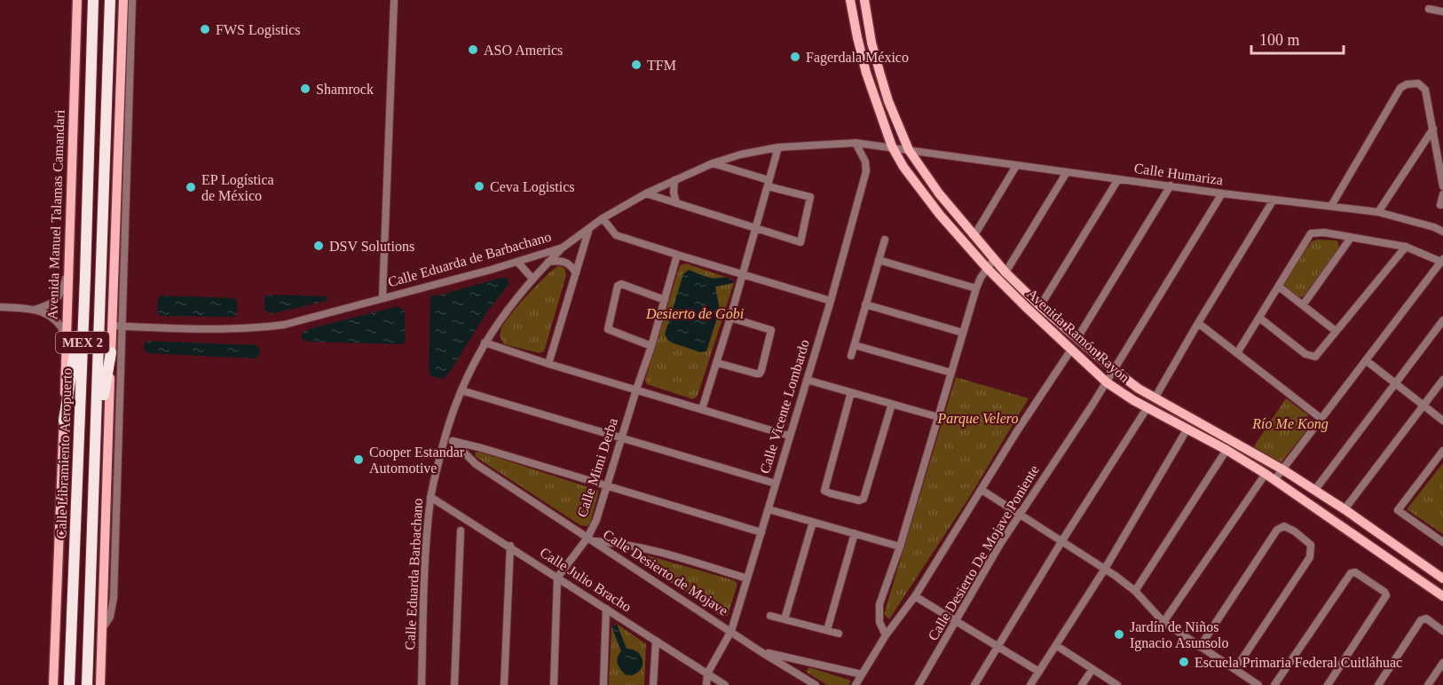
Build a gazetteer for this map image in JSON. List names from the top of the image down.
{
  "streets": {
    "highway": ["MEX 2", "Calle Libramiento Aeropuerto"],
    "main road": ["Avenida Manuel Talamas Camandari", "Avenida Ramón Rayón"],
    "street": [
      "Calle Humariza",
      "Calle Eduarda de Barbachano",
      "Calle Vicente Lombardo",
      "Calle Mimi Derba",
      "Calle Desierto De Mojave Poniente",
      "Calle Desierto de Mojave",
      "Calle Eduarda Barbachano",
      "Calle Julio Bracho"
    ]
  },
  "crossings": [
    ["Calle Humariza", "Calle Eduarda de Barbachano"],
    ["Calle Humariza", "Avenida Ramón Rayón"],
    ["Calle Humariza", "Calle Desierto De Mojave Poniente"],
    ["Calle Eduarda de Barbachano", "Avenida Ramón Rayón"],
    ["Calle Eduarda de Barbachano", "Calle Vicente Lombardo"],
    ["Calle Eduarda de Barbachano", "Calle Eduarda Barbachano"],
    ["Avenida Ramón Rayón", "Calle Desierto De Mojave Poniente"],
    ["Calle Vicente Lombardo", "Calle Desierto de Mojave"],
    ["Calle Vicente Lombardo", "Calle Julio Bracho"],
    ["Calle Mimi Derba", "Calle Desierto de Mojave"],
    ["Calle Mimi Derba", "Calle Julio Bracho"],
    ["Calle Eduarda Barbachano", "Calle Julio Bracho"]
  ],
  "parks": ["Desierto de Gobi", "Parque Velero", "Río Me Kong"],
  "places": [
    "FWS Logistics",
    "ASO Americs",
    "Fagerdala México",
    "TFM",
    "Shamrock",
    "Ceva Logistics",
    "EP Logística de México",
    "DSV Solutions",
    "Cooper Estandar Automotive",
    "Jardín de Niños Ignacio Asunsolo",
    "Escuela Primaria Federal Cuitláhuac"
  ],
  "scale_bar": "100 m"
}
